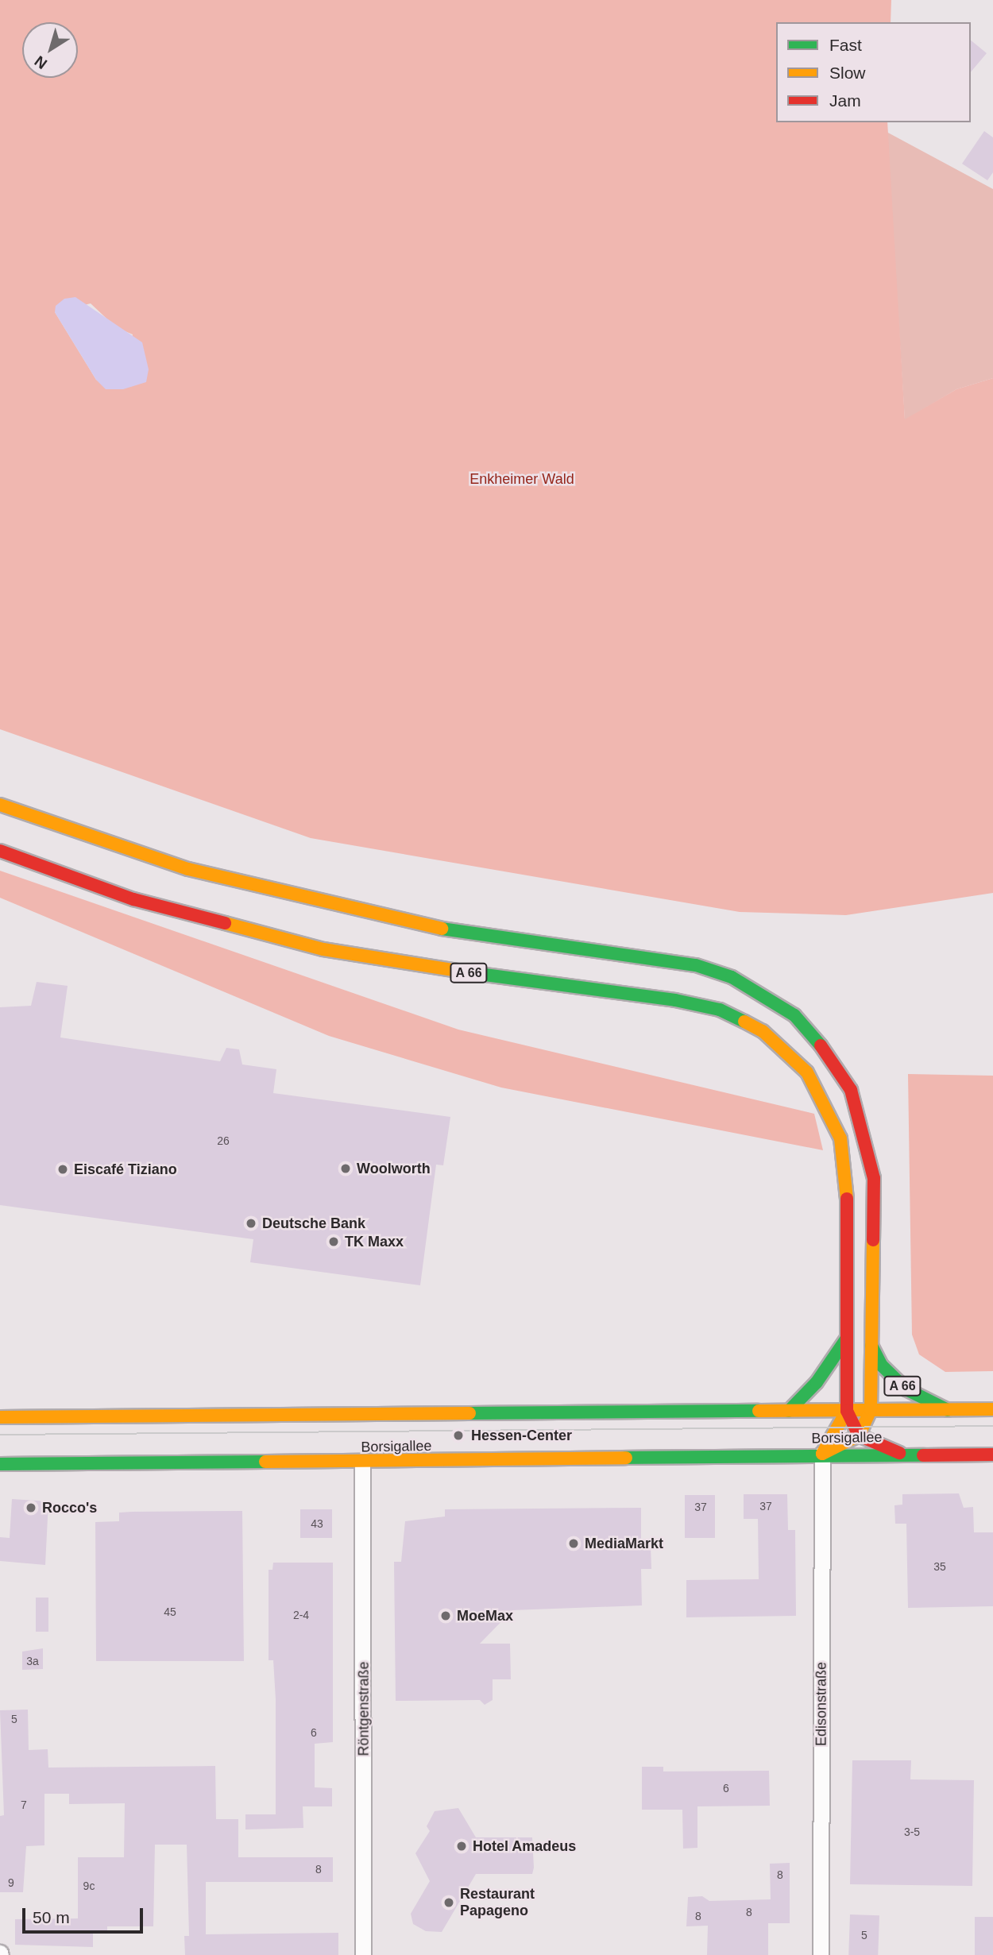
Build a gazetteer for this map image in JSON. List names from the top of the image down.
{
  "streets": {
    "main road": ["A 66", "Borsigallee"],
    "street": ["Edisonstraße", "Röntgenstraße"]
  },
  "crossings": [
    ["A 66", "Borsigallee"],
    ["Borsigallee", "Edisonstraße"],
    ["Borsigallee", "Röntgenstraße"]
  ],
  "parks": ["Enkheimer Wald"],
  "places": [
    "Woolworth",
    "Eiscafé Tiziano",
    "Deutsche Bank",
    "TK Maxx",
    "Hessen-Center",
    "Rocco's",
    "MediaMarkt",
    "MoeMax",
    "Hotel Amadeus",
    "Restaurant Papageno"
  ],
  "house_numbers": [
    "26",
    "37",
    "37",
    "43",
    "35",
    "45",
    "2-4",
    "3a",
    "5",
    "6",
    "6",
    "7",
    "3-5",
    "8",
    "8",
    "9",
    "9c",
    "8",
    "8",
    "5"
  ],
  "legend": ["Fast", "Slow", "Jam"],
  "scale_bar": "50 m",
  "north": "bottom left"
}
